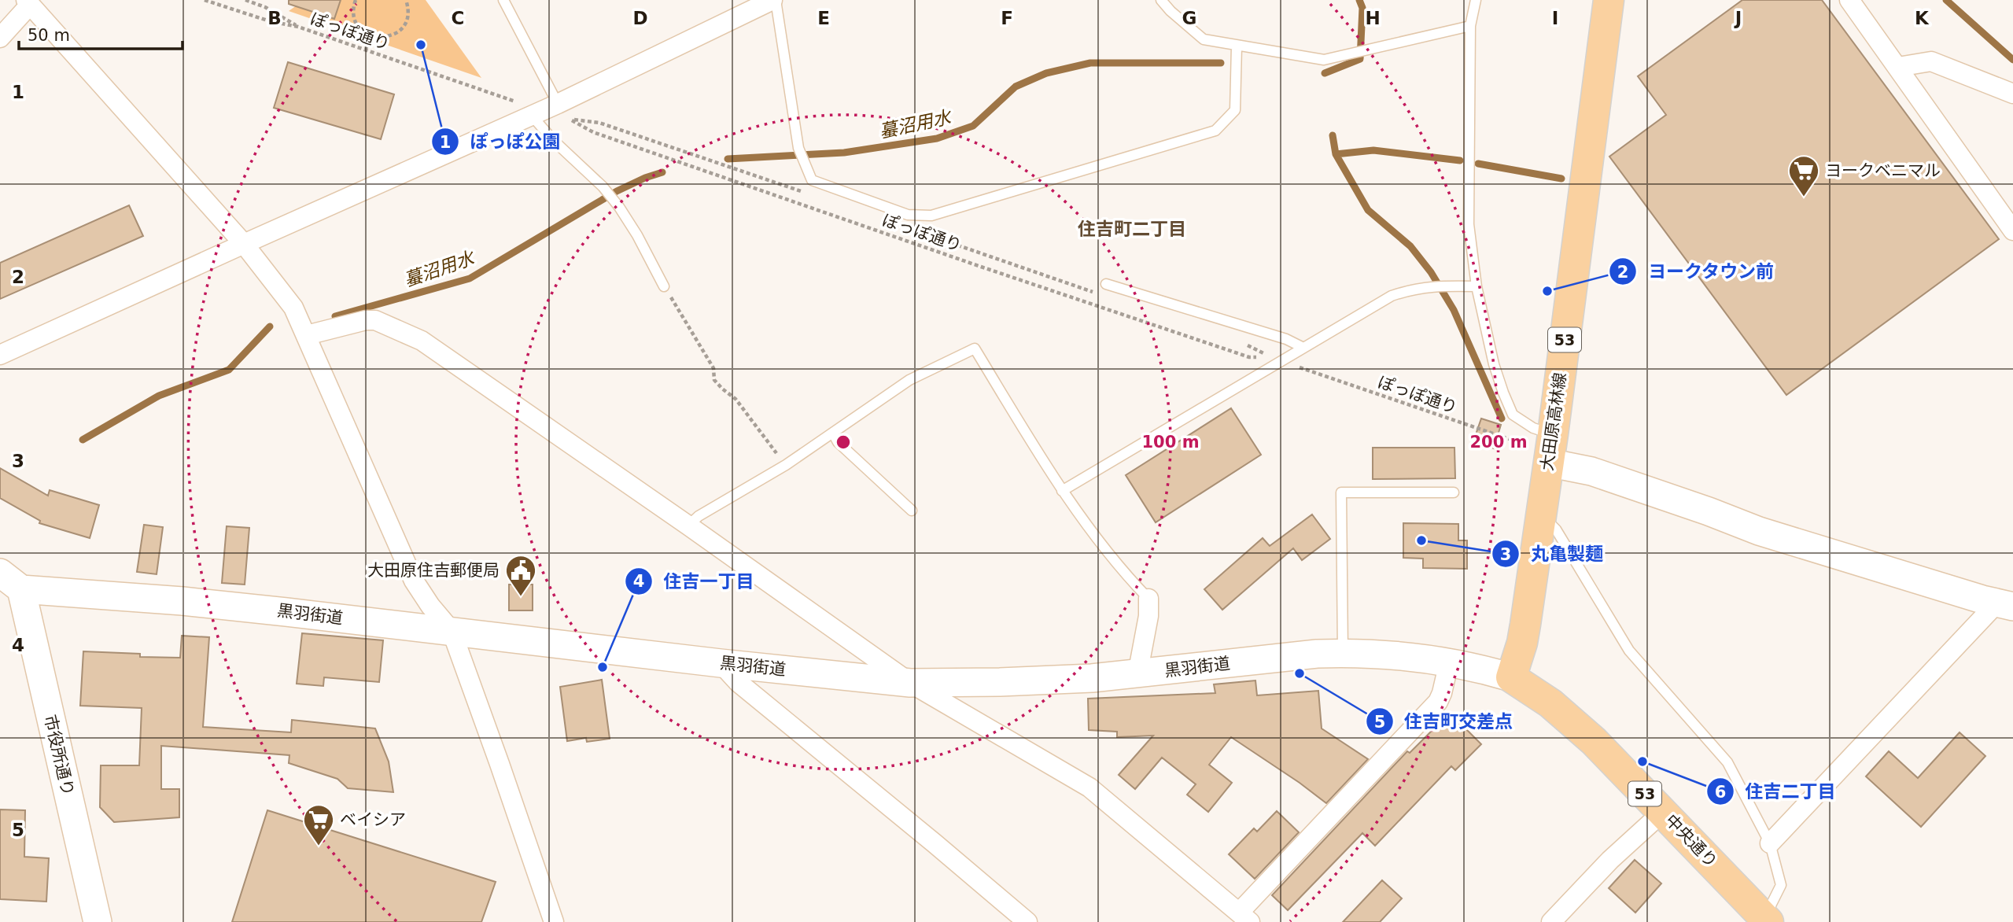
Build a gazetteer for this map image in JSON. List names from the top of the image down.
{
  "streets": {
    "main road": ["53", "大田原高林線", "中央通り"],
    "street": ["黒羽街道", "市役所通り"],
    "path": ["ぽっぽ通り"]
  },
  "crossings": [
    ["ぽっぽ通り", "大田原高林線"],
    ["大田原高林線", "黒羽街道"],
    ["大田原高林線", "中央通り"],
    ["黒羽街道", "市役所通り"],
    ["黒羽街道", "中央通り"]
  ],
  "districts": ["住吉町二丁目"],
  "water": ["蟇沼用水"],
  "places": {
    "other": [
      "ぽっぽ公園",
      "ヨークタウン前",
      "丸亀製麺",
      "住吉一丁目",
      "住吉町交差点",
      "住吉二丁目"
    ],
    "supermarket": ["ヨークベニマル", "ベイシア"],
    "public building": ["大田原住吉郵便局"]
  },
  "scale_bar": "50 m",
  "grid": {
    "columns": [
      "B",
      "C",
      "D",
      "E",
      "F",
      "G",
      "H",
      "I",
      "J",
      "K"
    ],
    "rows": [
      "1",
      "2",
      "3",
      "4",
      "5"
    ]
  },
  "rings": ["100 m", "200 m"]
}
